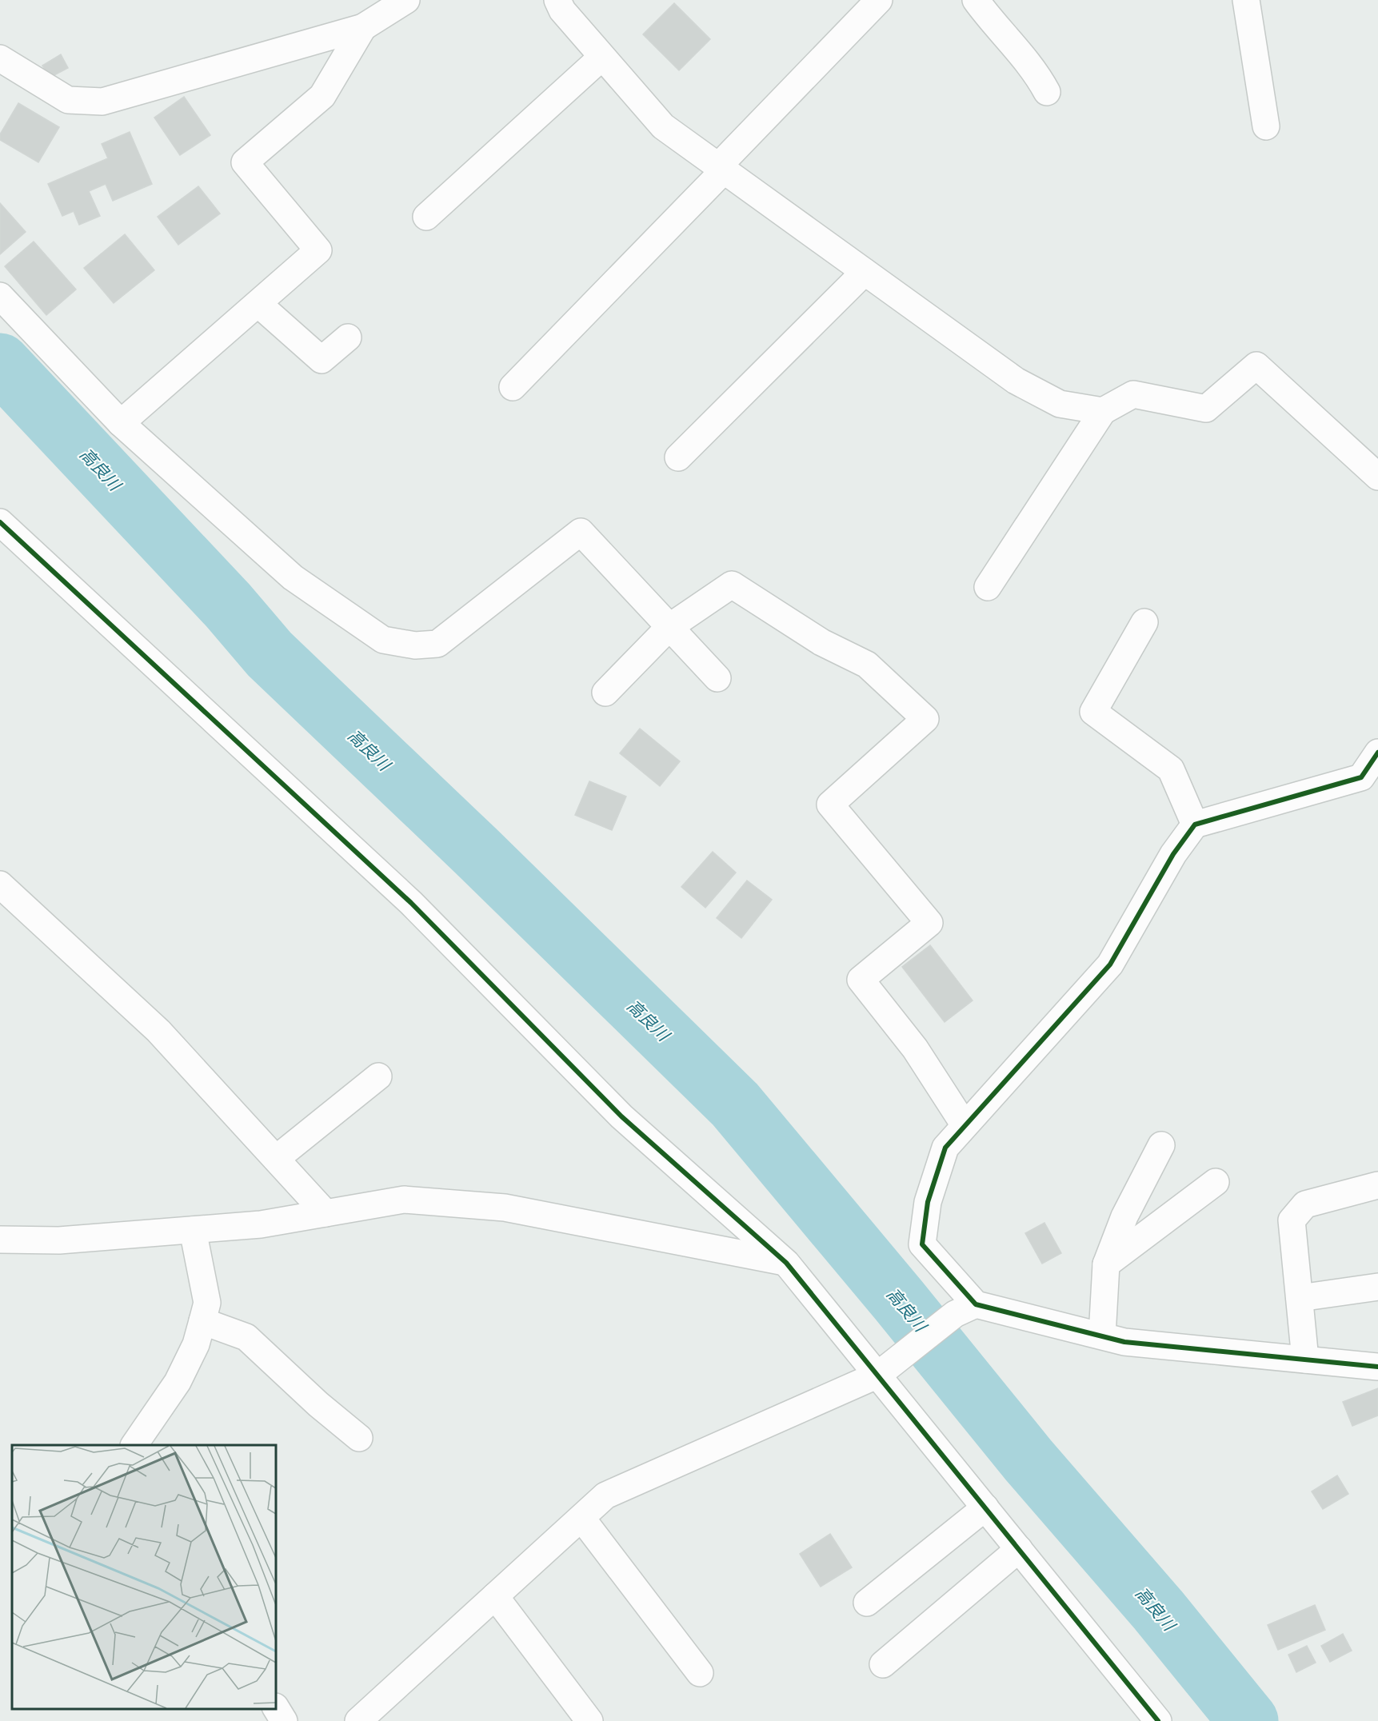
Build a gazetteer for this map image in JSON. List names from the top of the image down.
{
  "water": ["高良川"]
}
